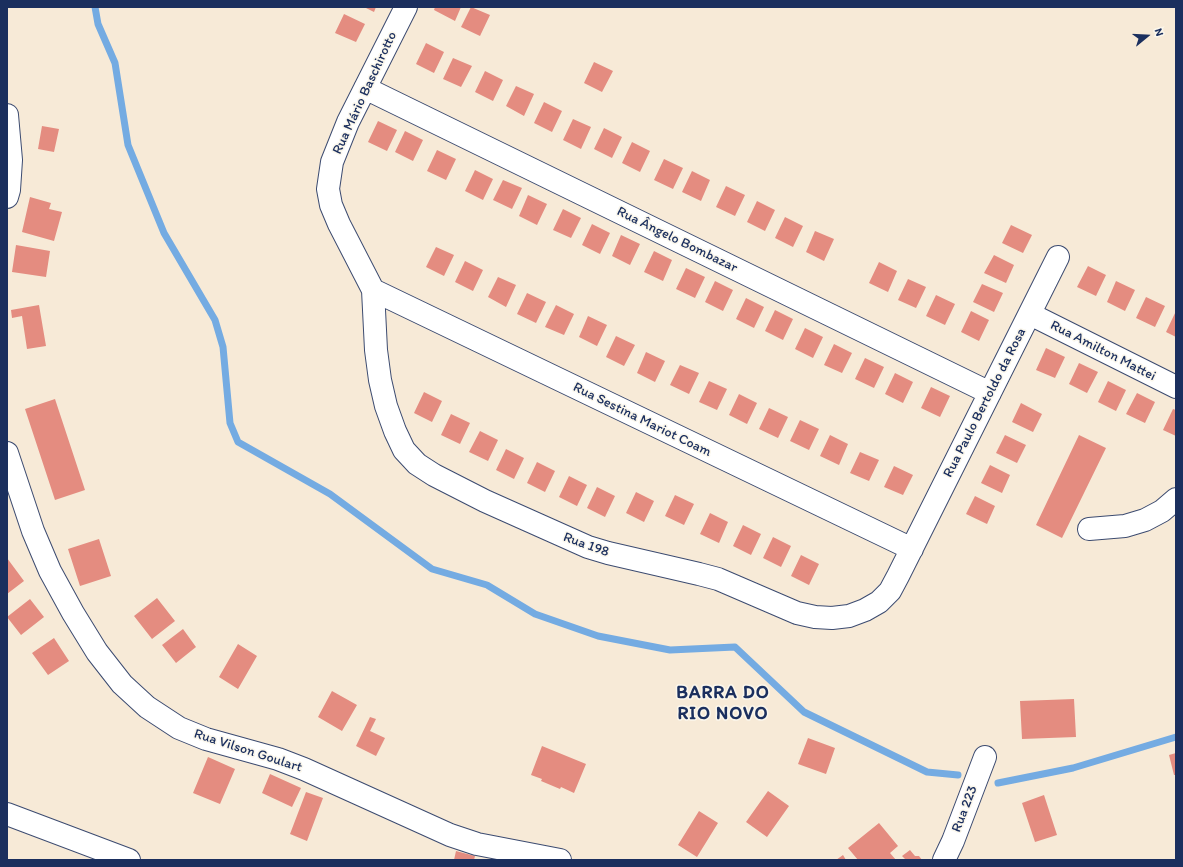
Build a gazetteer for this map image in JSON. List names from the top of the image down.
{
  "streets": {
    "street": [
      "Rua Mário Baschirotto",
      "Rua Ângelo Bombazar",
      "Rua Amilton Mattei",
      "Rua Paulo Bertoldo da Rosa",
      "Rua Sestina Mariot Coam",
      "Rua 198",
      "Rua Vilson Goulart",
      "Rua 223"
    ]
  },
  "crossings": [
    ["Rua Mário Baschirotto", "Rua Ângelo Bombazar"],
    ["Rua Mário Baschirotto", "Rua Sestina Mariot Coam"],
    ["Rua Mário Baschirotto", "Rua 198"],
    ["Rua Ângelo Bombazar", "Rua Paulo Bertoldo da Rosa"],
    ["Rua Amilton Mattei", "Rua Paulo Bertoldo da Rosa"],
    ["Rua Paulo Bertoldo da Rosa", "Rua Sestina Mariot Coam"],
    ["Rua Paulo Bertoldo da Rosa", "Rua 198"],
    ["Rua Sestina Mariot Coam", "Rua 198"]
  ],
  "districts": ["BARRA DO RIO NOVO"],
  "north": "right"
}
